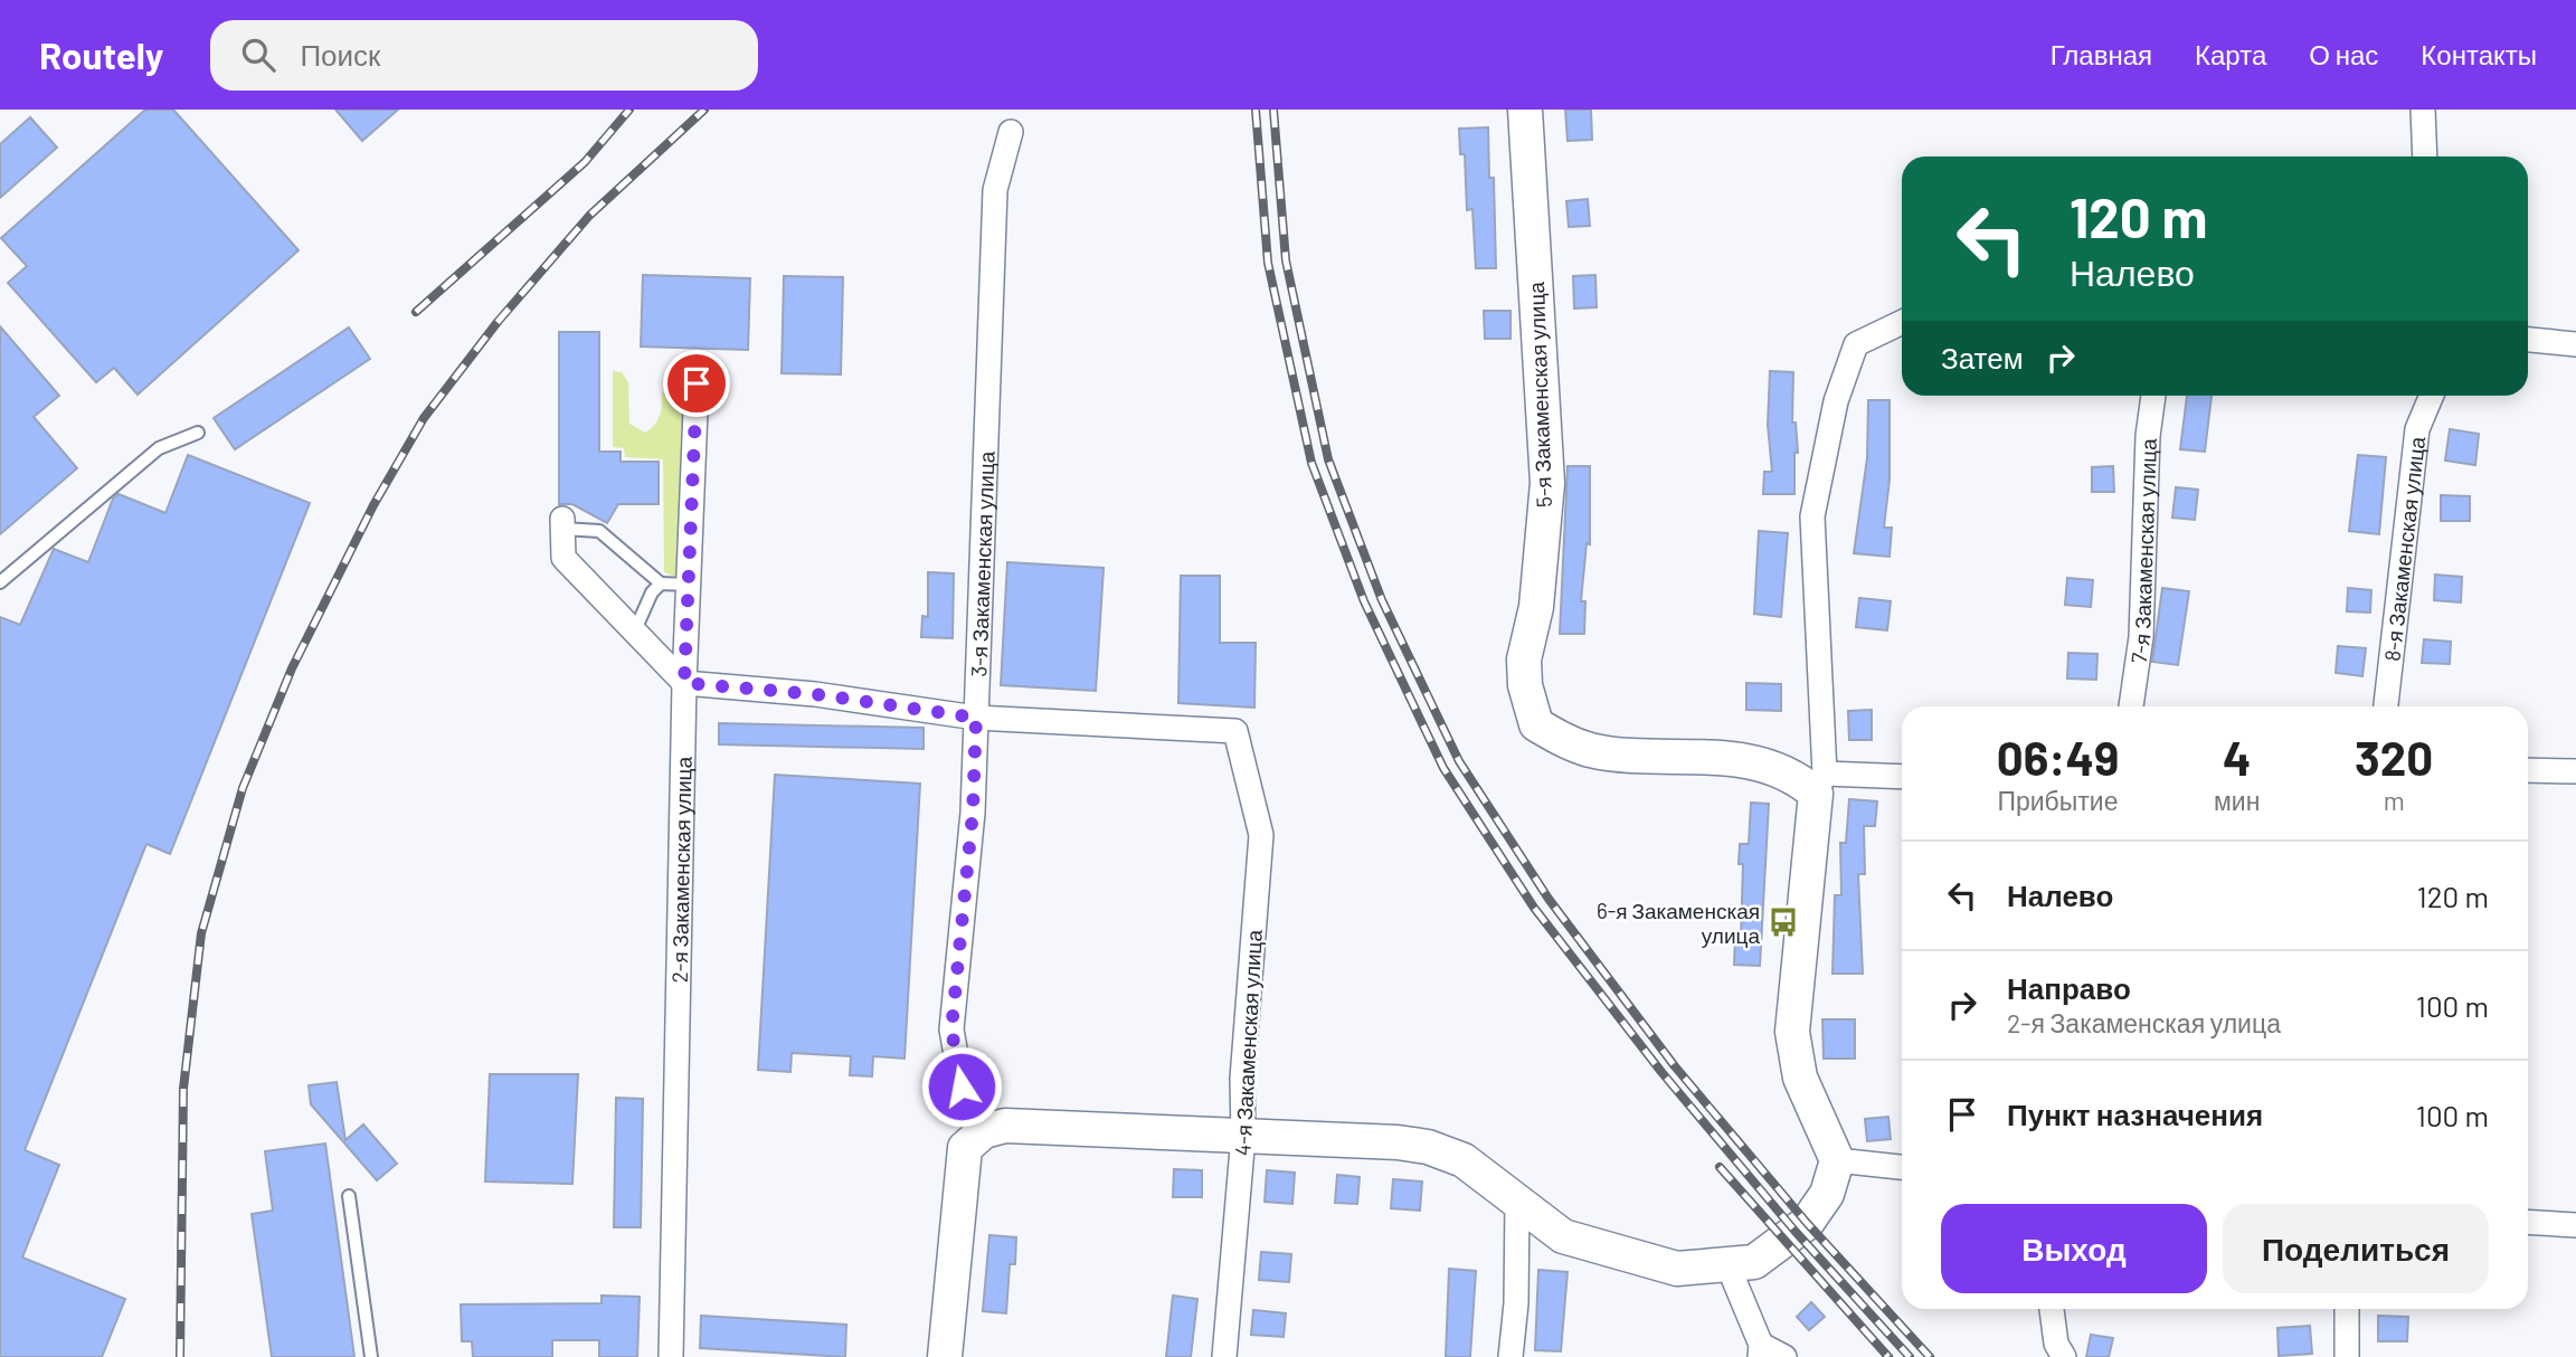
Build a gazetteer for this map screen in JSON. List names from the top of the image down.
{
  "streets": {
    "street": [
      "5-я Закаменская улица",
      "8-я Закаменская улица",
      "7-я Закаменская улица",
      "3-я Закаменская улица",
      "2-я Закаменская улица",
      "4-я Закаменская улица"
    ]
  },
  "crossings": [
    ["3-я Закаменская улица", "4-я Закаменская улица"]
  ],
  "places": {
    "bus stop": ["6-я Закаменская улица"]
  },
  "page": {
    "header": "Routely",
    "search": "Поиск",
    "nav": [
      "Главная",
      "Карта",
      "О нас",
      "Контакты"
    ],
    "turn": ["120 m", "Налево"],
    "then": "Затем",
    "eta": [
      "06:49",
      "Прибытие",
      "4",
      "мин",
      "320",
      "m"
    ],
    "list": [
      {
        "name": "Налево",
        "value": "120 m"
      },
      {
        "name": "Направо",
        "note": "2-я Закаменская улица",
        "value": "100 m"
      },
      {
        "name": "Пункт назначения",
        "value": "100 m"
      }
    ],
    "buttons": ["Выход", "Поделиться"]
  }
}
